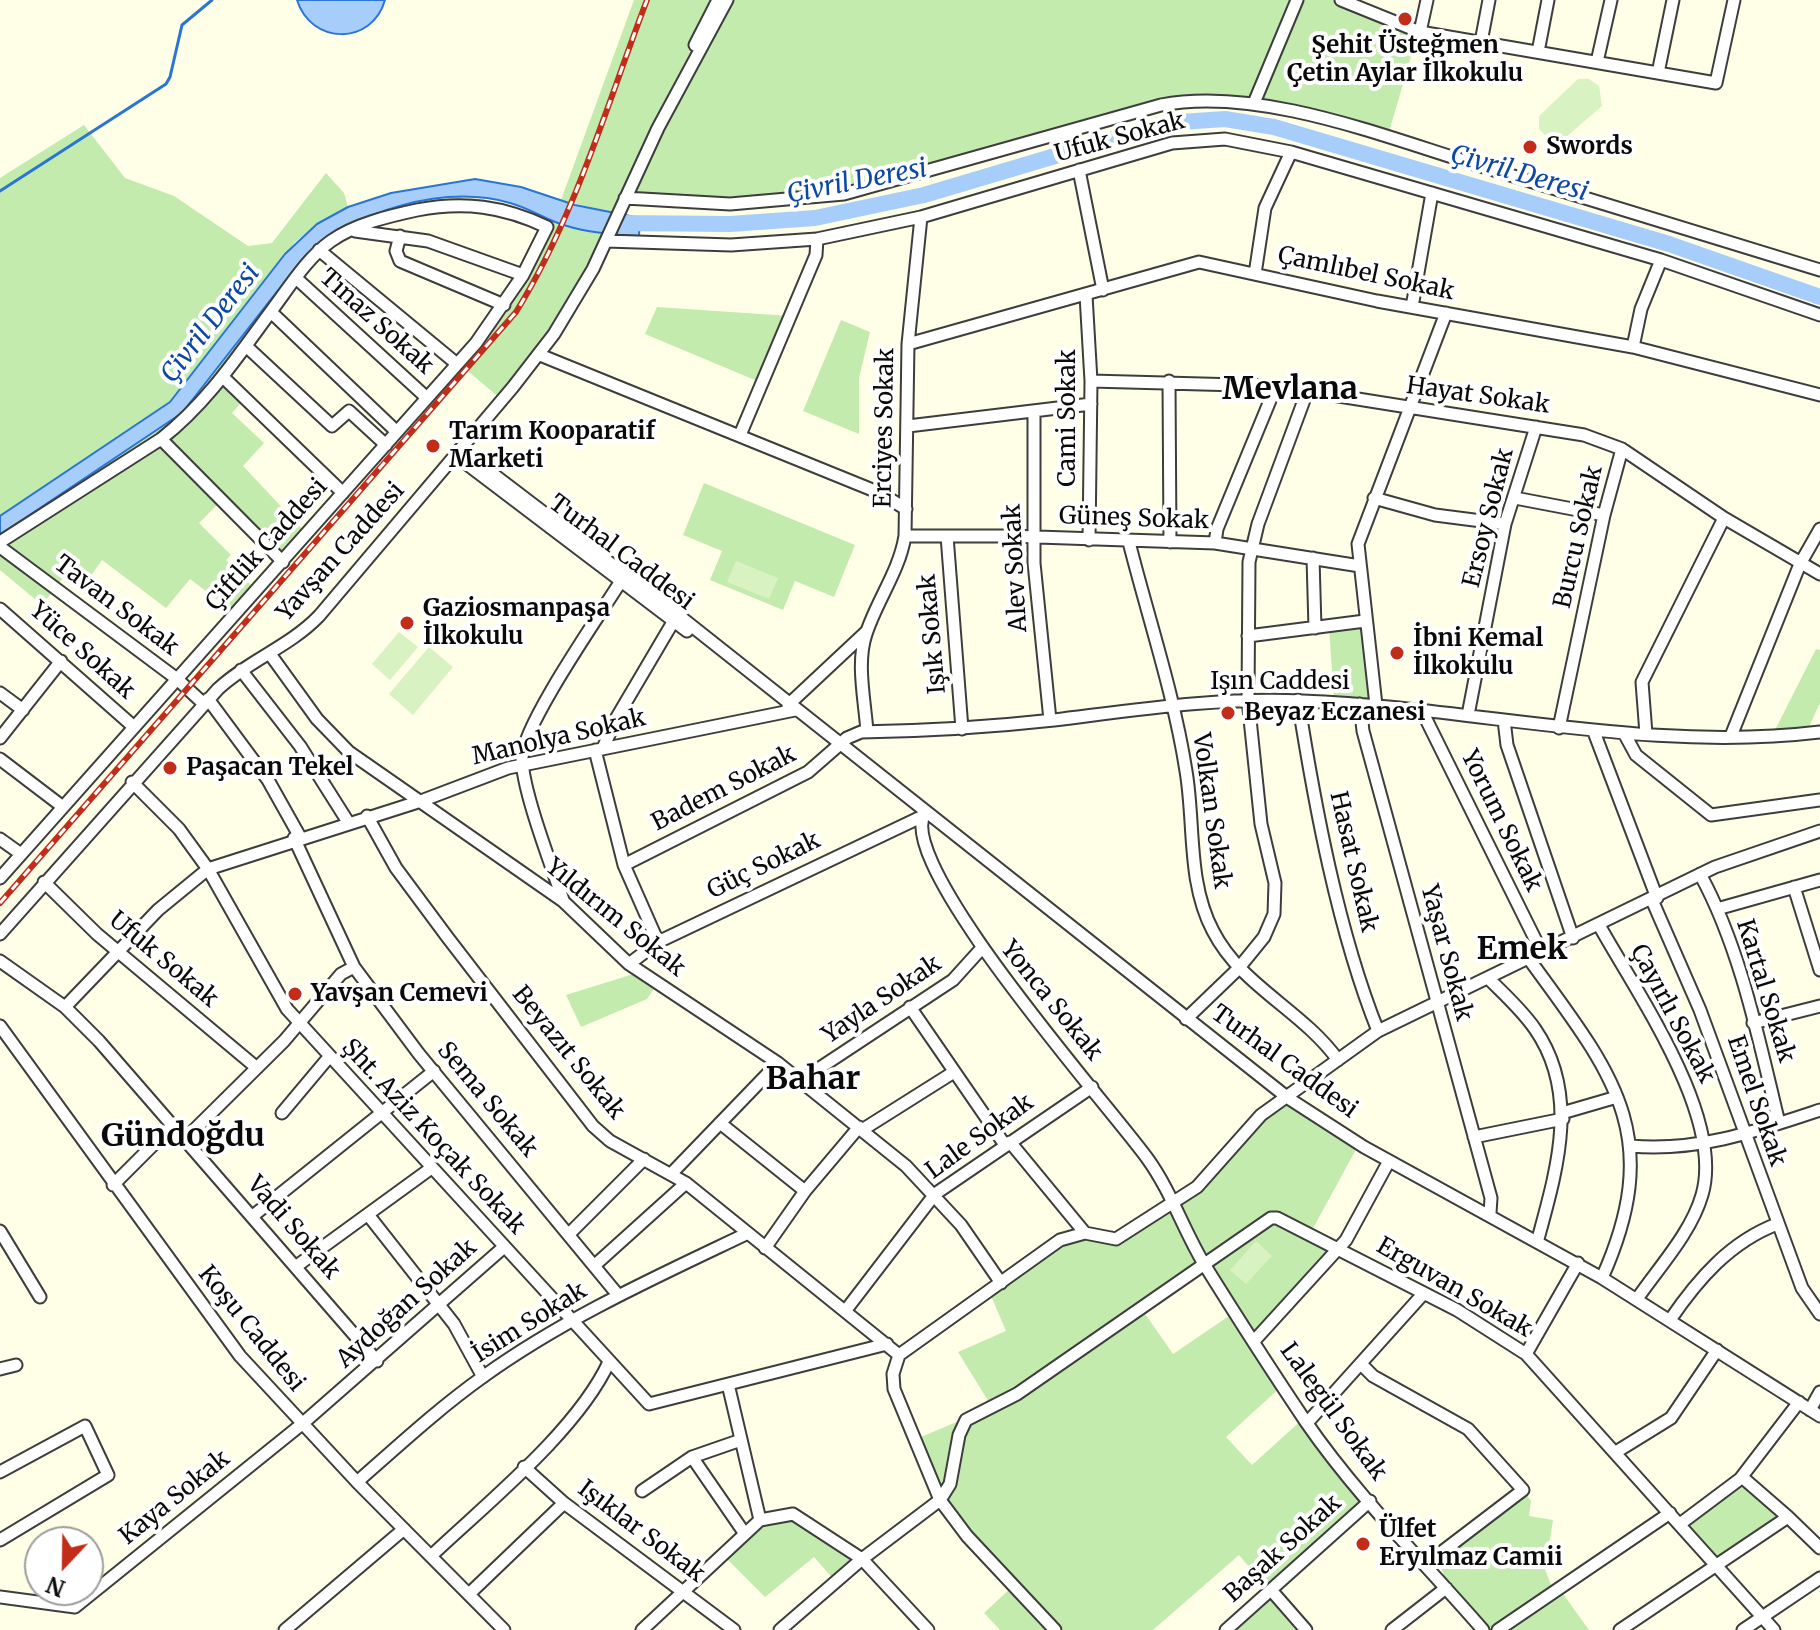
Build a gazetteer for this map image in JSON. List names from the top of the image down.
{
  "streets": {
    "street": [
      "Ufuk Sokak",
      "Çamlıbel Sokak",
      "Tınaz Sokak",
      "Hayat Sokak",
      "Cami Sokak",
      "Erciyes Sokak",
      "Ersoy Sokak",
      "Güneş Sokak",
      "Burcu Sokak",
      "Çiftlik Caddesi",
      "Yavşan Caddesi",
      "Turhal Caddesi",
      "Alev Sokak",
      "Tavan Sokak",
      "Işık Sokak",
      "Yüce Sokak",
      "Işın Caddesi",
      "Manolya Sokak",
      "Badem Sokak",
      "Volkan Sokak",
      "Yorum Sokak",
      "Hasat Sokak",
      "Güç Sokak",
      "Yıldırım Sokak",
      "Yaşar Sokak",
      "Kartal Sokak",
      "Yayla Sokak",
      "Yonca Sokak",
      "Çayırlı Sokak",
      "Beyazıt Sokak",
      "Sema Sokak",
      "Emel Sokak",
      "Şht. Aziz Koçak Sokak",
      "Lale Sokak",
      "Vadi Sokak",
      "Erguvan Sokak",
      "Aydoğan Sokak",
      "İsim Sokak",
      "Koşu Caddesi",
      "Lalegül Sokak",
      "Kaya Sokak",
      "Işıklar Sokak",
      "Başak Sokak"
    ]
  },
  "crossings": [
    ["Ufuk Sokak", "Erciyes Sokak"],
    ["Ufuk Sokak", "Yavşan Caddesi"],
    ["Ufuk Sokak", "Manolya Sokak"],
    ["Çamlıbel Sokak", "Cami Sokak"],
    ["Çamlıbel Sokak", "Erciyes Sokak"],
    ["Tınaz Sokak", "Çiftlik Caddesi"],
    ["Hayat Sokak", "Cami Sokak"],
    ["Hayat Sokak", "Ersoy Sokak"],
    ["Hayat Sokak", "Burcu Sokak"],
    ["Cami Sokak", "Güneş Sokak"],
    ["Erciyes Sokak", "Güneş Sokak"],
    ["Erciyes Sokak", "Turhal Caddesi"],
    ["Erciyes Sokak", "Işın Caddesi"],
    ["Erciyes Sokak", "Manolya Sokak"],
    ["Ersoy Sokak", "Işın Caddesi"],
    ["Güneş Sokak", "Alev Sokak"],
    ["Güneş Sokak", "Işık Sokak"],
    ["Güneş Sokak", "Volkan Sokak"],
    ["Burcu Sokak", "Işın Caddesi"],
    ["Çiftlik Caddesi", "Tavan Sokak"],
    ["Çiftlik Caddesi", "Yüce Sokak"],
    ["Yavşan Caddesi", "Turhal Caddesi"],
    ["Yavşan Caddesi", "Tavan Sokak"],
    ["Yavşan Caddesi", "Yıldırım Sokak"],
    ["Yavşan Caddesi", "Sema Sokak"],
    ["Yavşan Caddesi", "Şht. Aziz Koçak Sokak"],
    ["Turhal Caddesi", "Işın Caddesi"],
    ["Turhal Caddesi", "Manolya Sokak"],
    ["Turhal Caddesi", "Badem Sokak"],
    ["Turhal Caddesi", "Güç Sokak"],
    ["Turhal Caddesi", "Yaşar Sokak"],
    ["Turhal Caddesi", "Yonca Sokak"],
    ["Turhal Caddesi", "Çayırlı Sokak"],
    ["Alev Sokak", "Işın Caddesi"],
    ["Tavan Sokak", "Sema Sokak"],
    ["Işık Sokak", "Işın Caddesi"],
    ["Işın Caddesi", "Badem Sokak"],
    ["Işın Caddesi", "Volkan Sokak"],
    ["Işın Caddesi", "Yorum Sokak"],
    ["Işın Caddesi", "Hasat Sokak"],
    ["Işın Caddesi", "Yaşar Sokak"],
    ["Işın Caddesi", "Emel Sokak"],
    ["Manolya Sokak", "Yıldırım Sokak"],
    ["Manolya Sokak", "Beyazıt Sokak"],
    ["Manolya Sokak", "Sema Sokak"],
    ["Manolya Sokak", "Şht. Aziz Koçak Sokak"],
    ["Manolya Sokak", "Vadi Sokak"],
    ["Güç Sokak", "Yıldırım Sokak"],
    ["Güç Sokak", "Yonca Sokak"],
    ["Yıldırım Sokak", "Yayla Sokak"],
    ["Yıldırım Sokak", "Lale Sokak"],
    ["Yayla Sokak", "Yonca Sokak"],
    ["Yonca Sokak", "Lale Sokak"],
    ["Yonca Sokak", "Lalegül Sokak"],
    ["Beyazıt Sokak", "Lale Sokak"],
    ["Beyazıt Sokak", "İsim Sokak"],
    ["Sema Sokak", "İsim Sokak"],
    ["Şht. Aziz Koçak Sokak", "Aydoğan Sokak"],
    ["Şht. Aziz Koçak Sokak", "İsim Sokak"],
    ["Vadi Sokak", "Aydoğan Sokak"],
    ["Erguvan Sokak", "Lalegül Sokak"],
    ["Aydoğan Sokak", "Koşu Caddesi"],
    ["Aydoğan Sokak", "Kaya Sokak"],
    ["İsim Sokak", "Koşu Caddesi"],
    ["Koşu Caddesi", "Kaya Sokak"],
    ["Lalegül Sokak", "Başak Sokak"]
  ],
  "districts": [
    "Mevlana",
    "Emek",
    "Bahar",
    "Gündoğdu"
  ],
  "water": ["Çivril Deresi"],
  "places": [
    "Şehit Üsteğmen Çetin Aylar İlkokulu",
    "Swords",
    "Tarım Kooparatif Marketi",
    "Gaziosmanpaşa İlkokulu",
    "İbni Kemal İlkokulu",
    "Beyaz Eczanesi",
    "Paşacan Tekel",
    "Yavşan Cemevi",
    "Ülfet Eryılmaz Camii"
  ],
  "north": "bottom"
}
